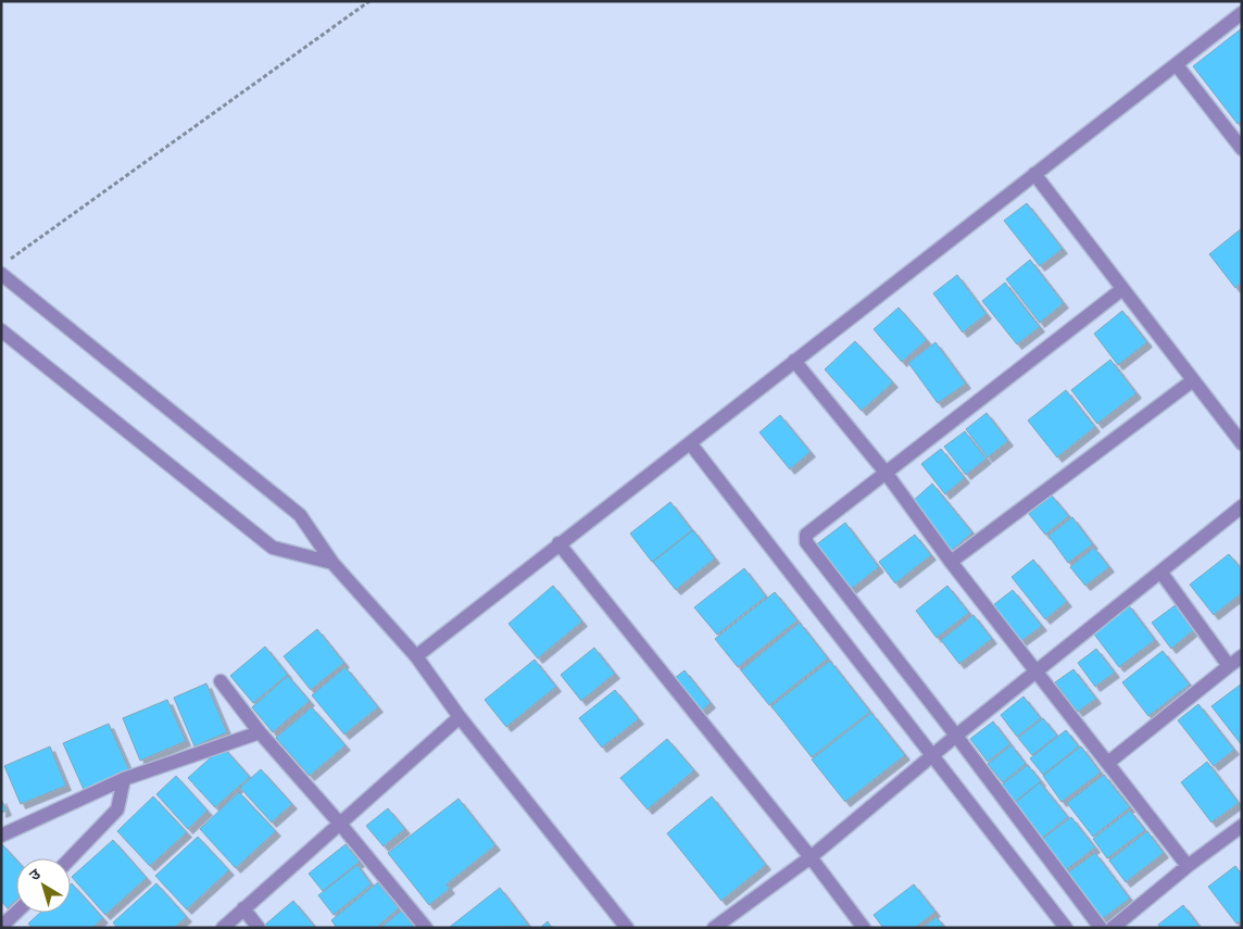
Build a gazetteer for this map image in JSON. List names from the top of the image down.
{
  "north": "top left"
}
